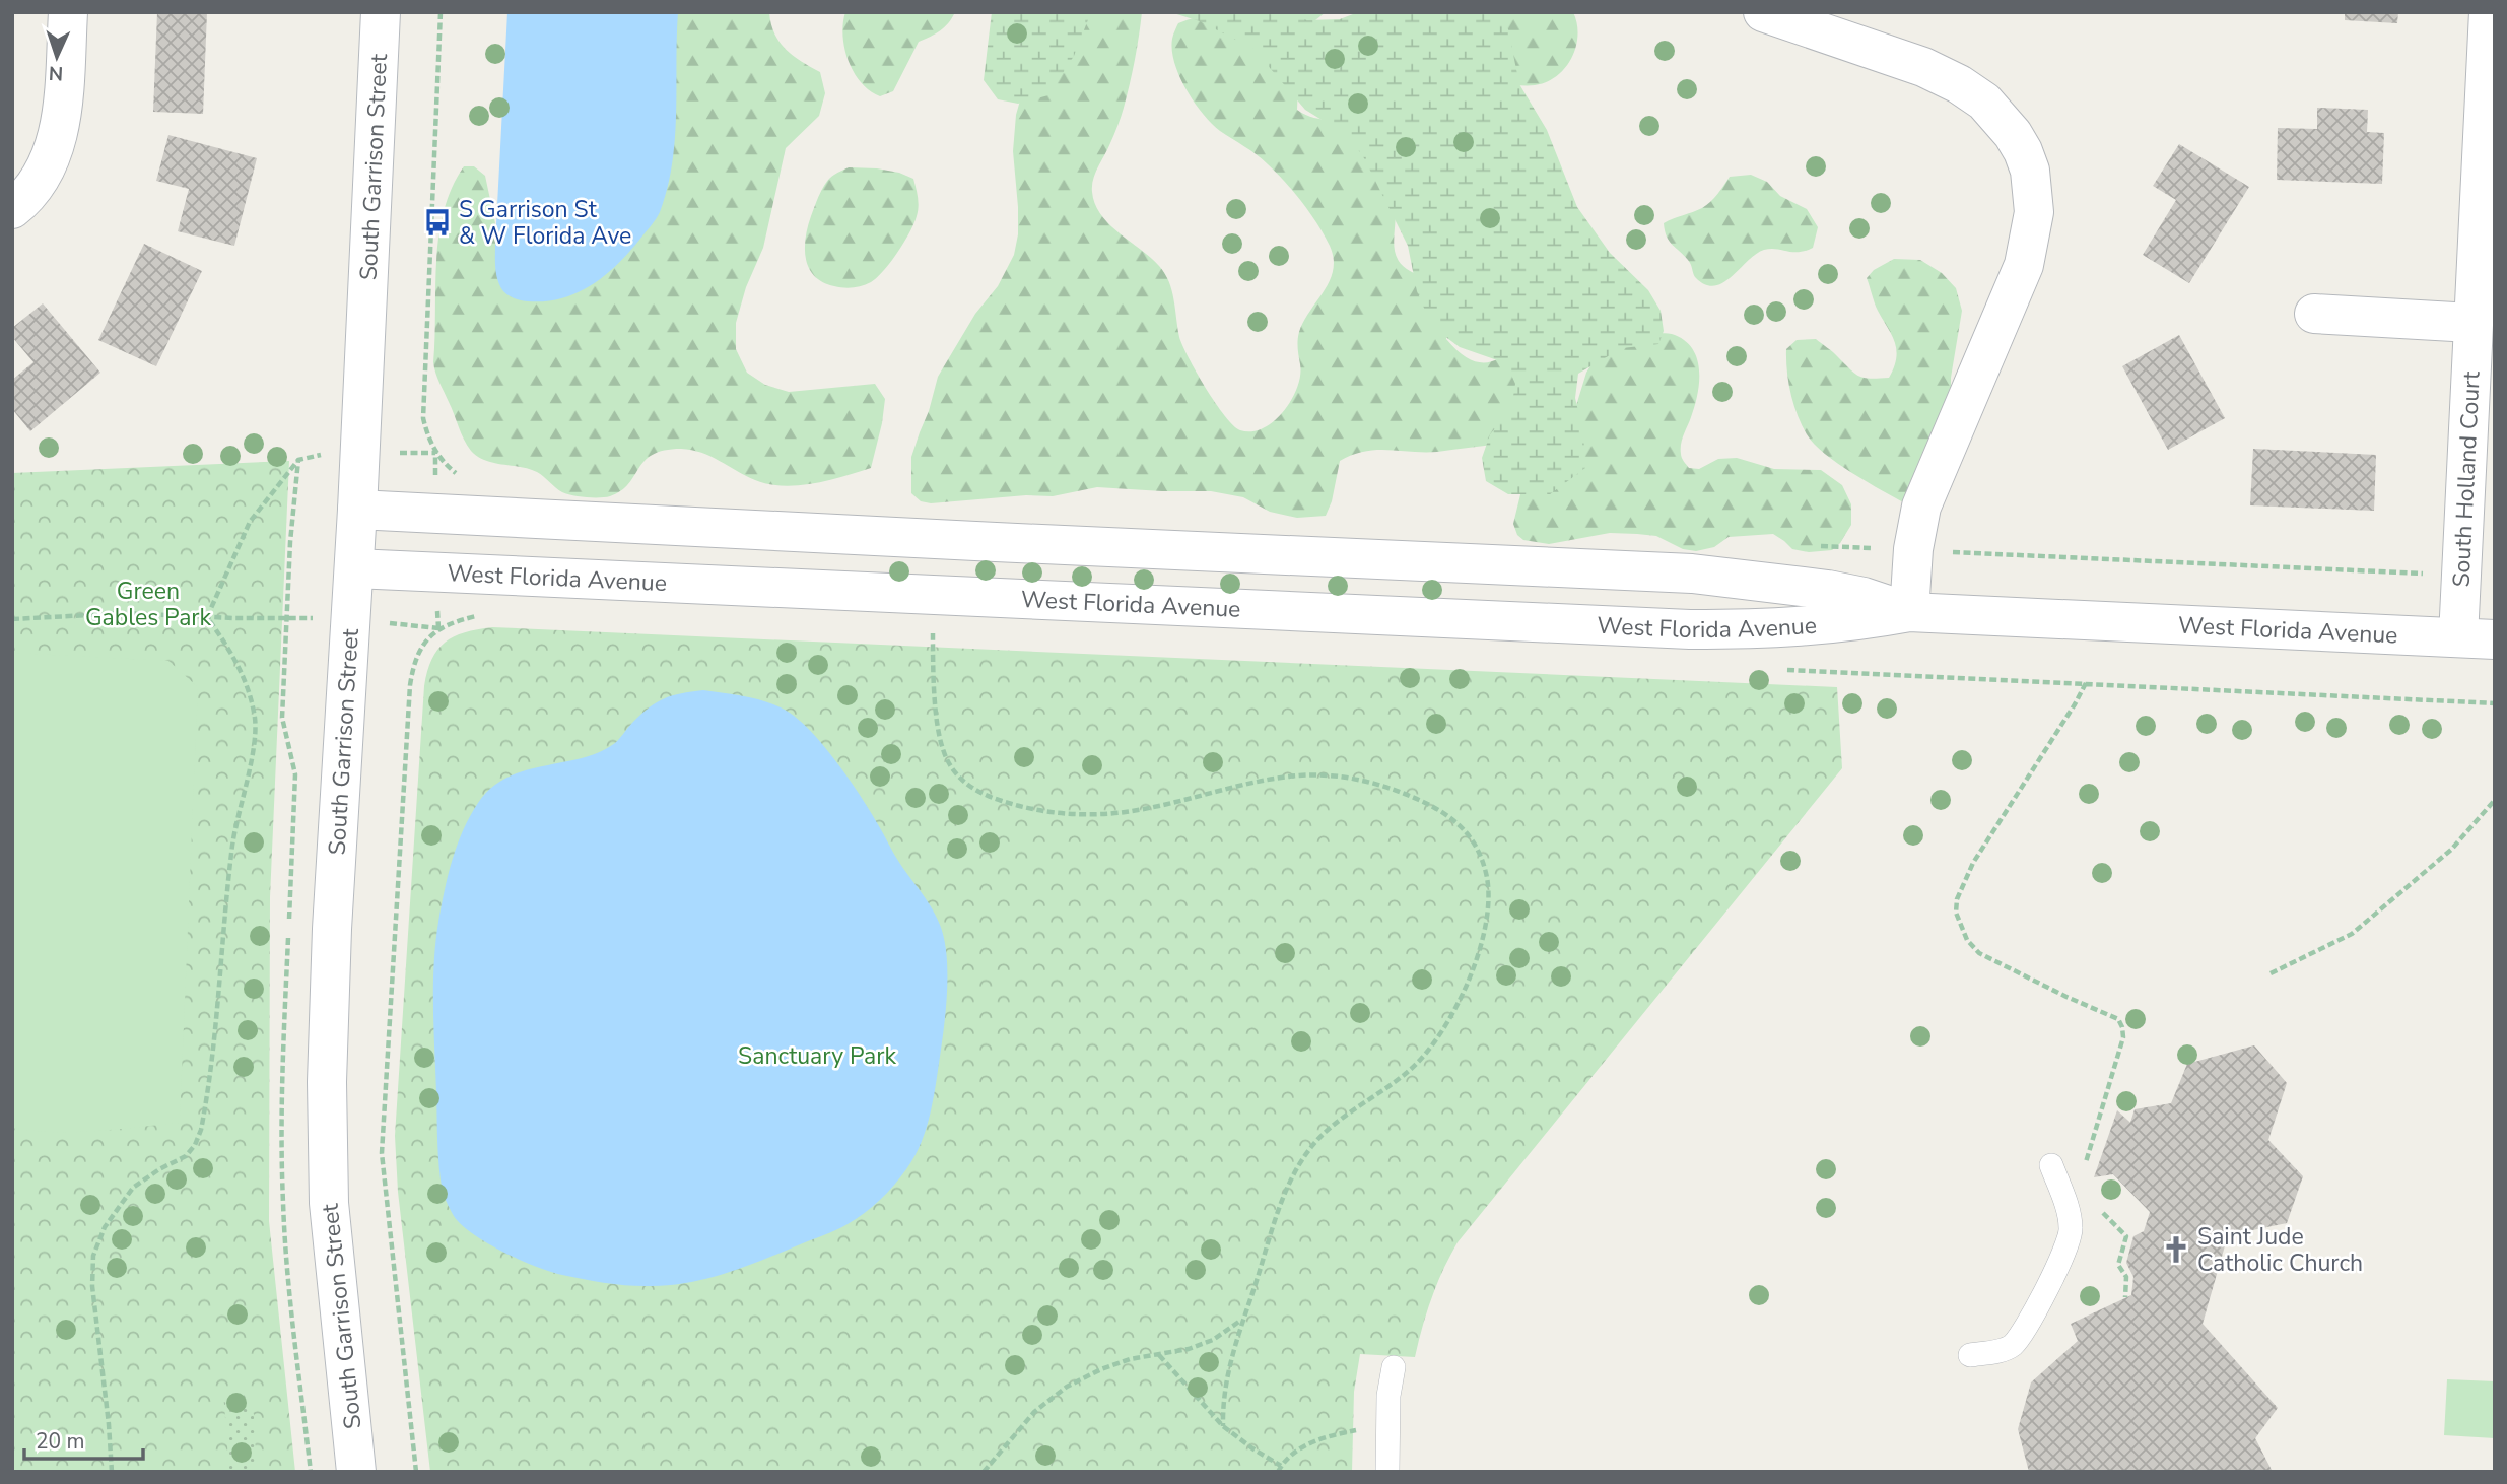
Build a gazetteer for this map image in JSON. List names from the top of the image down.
{
  "streets": {
    "street": ["South Garrison Street", "South Holland Court", "West Florida Avenue"]
  },
  "crossings": [
    ["South Garrison Street", "West Florida Avenue"],
    ["South Holland Court", "West Florida Avenue"]
  ],
  "parks": ["Green Gables Park", "Sanctuary Park"],
  "places": {
    "bus stop": ["S Garrison St & W Florida Ave"],
    "church": ["Saint Jude Catholic Church"]
  },
  "scale_bar": "20 m",
  "north": "bottom"
}
